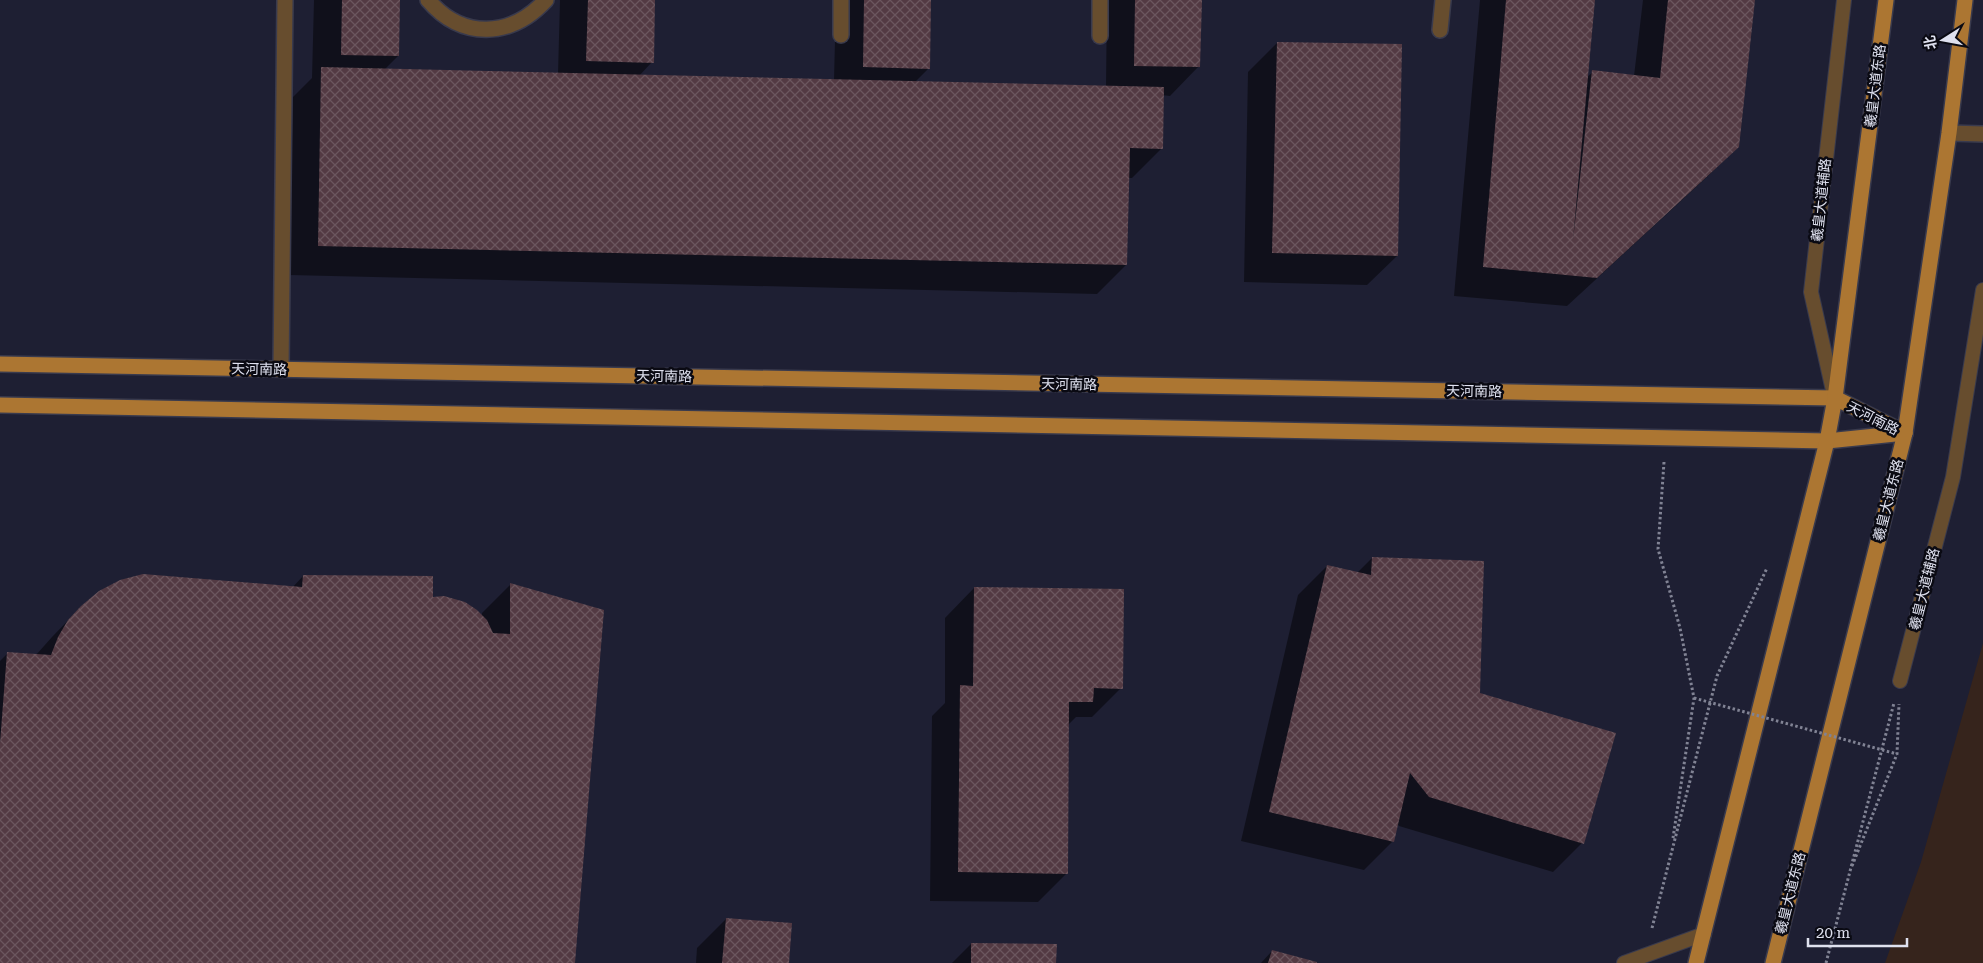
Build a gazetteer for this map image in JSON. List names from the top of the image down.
{
  "streets": {
    "main road": ["羲皇大道东路", "天河南路"],
    "lane": ["羲皇大道辅路"]
  },
  "crossings": [
    ["羲皇大道东路", "羲皇大道辅路"],
    ["羲皇大道东路", "天河南路"],
    ["羲皇大道辅路", "天河南路"]
  ],
  "scale_bar": "20 m",
  "north": "left"
}
